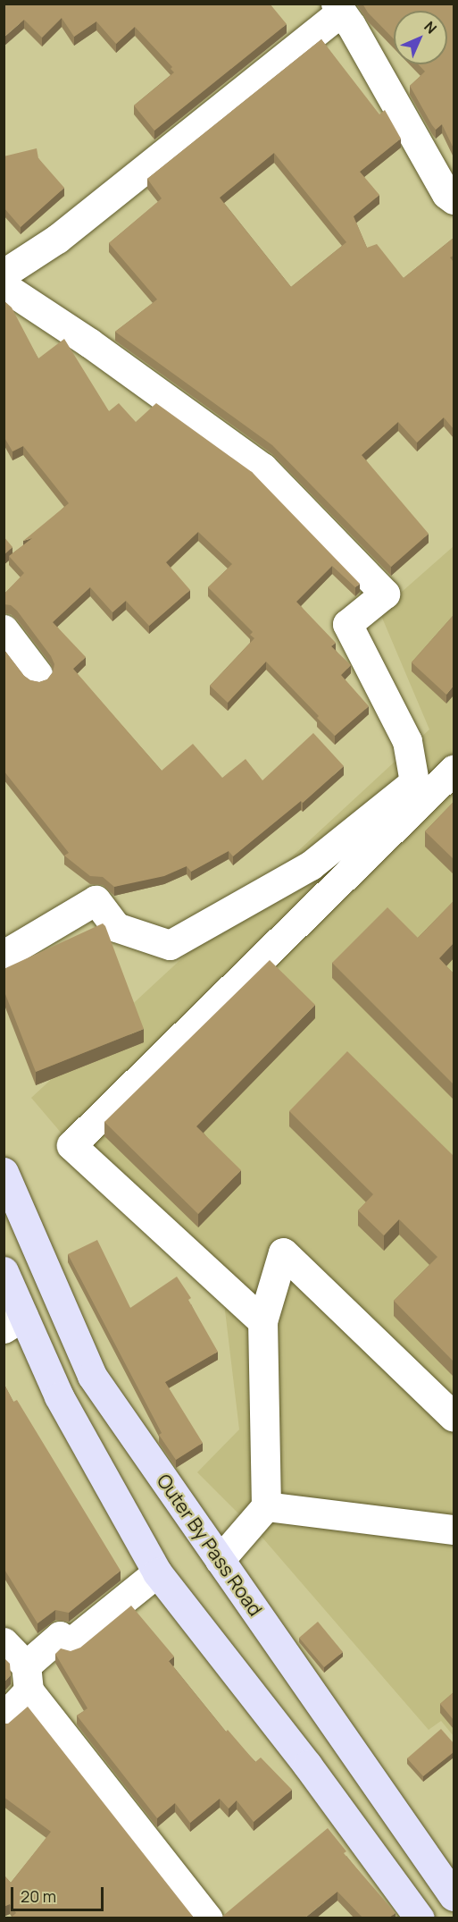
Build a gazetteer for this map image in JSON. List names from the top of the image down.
{
  "streets": {
    "main road": ["Outer By Pass Road"]
  },
  "scale_bar": "20 m",
  "north": "top right"
}
